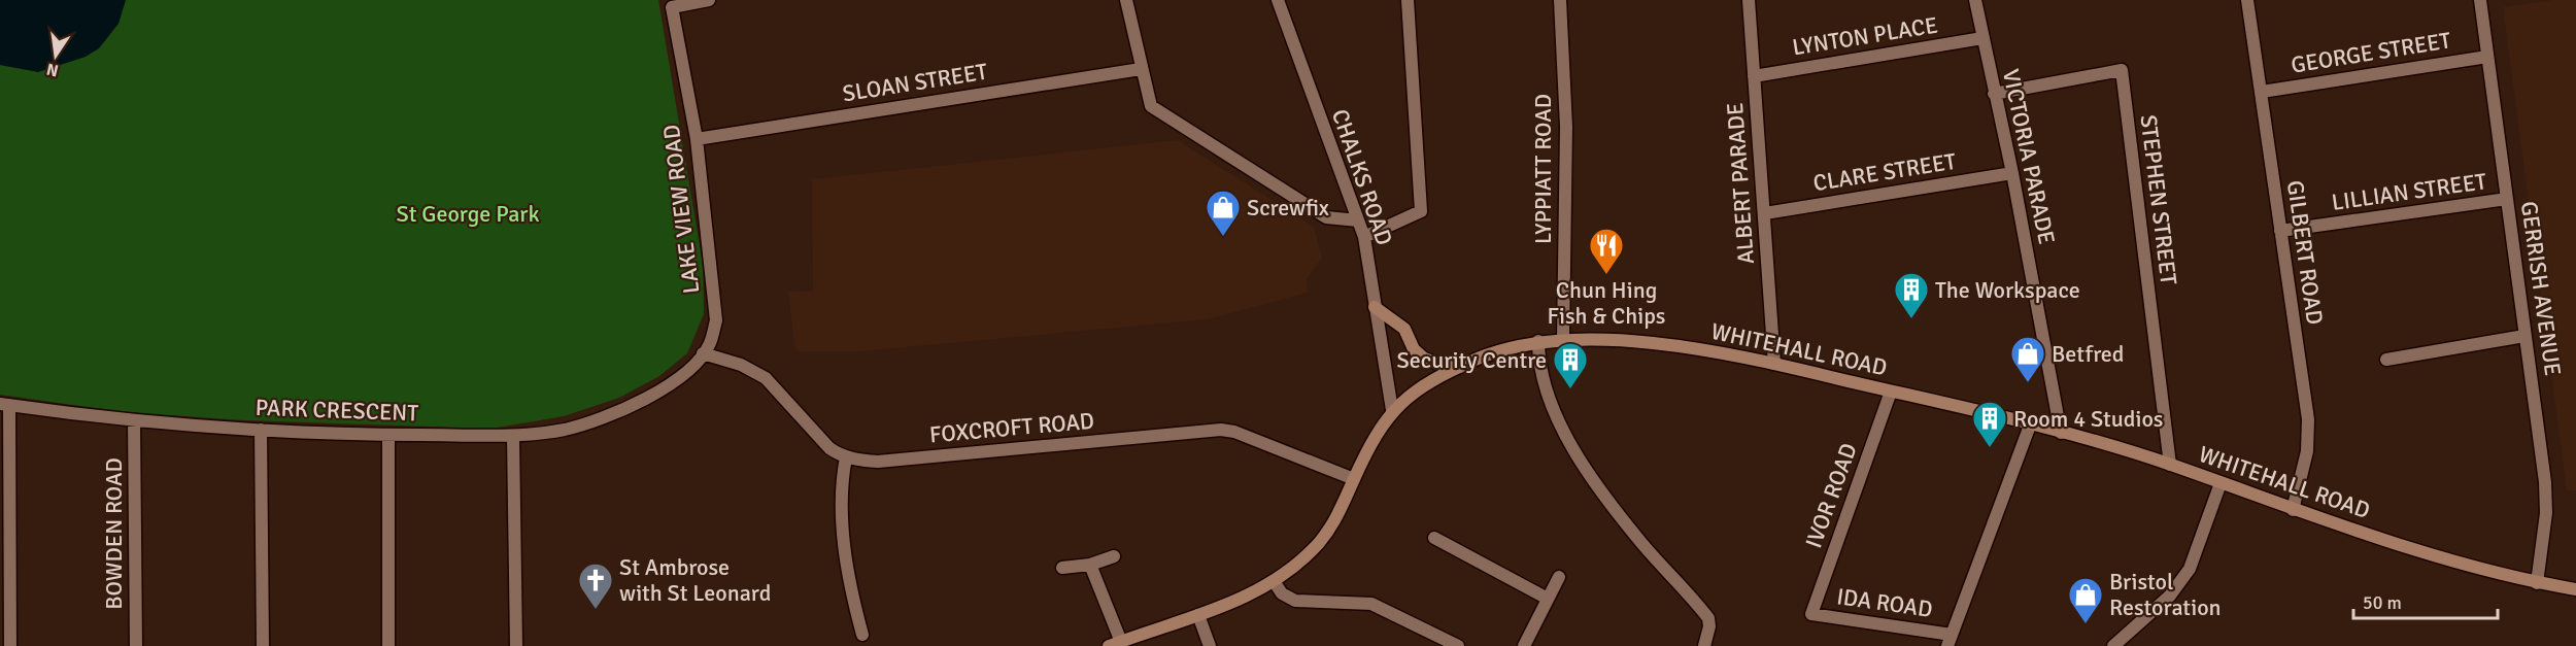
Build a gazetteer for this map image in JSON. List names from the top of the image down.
{
  "streets": {
    "main road": ["WHITEHALL ROAD"],
    "street": [
      "LYNTON PLACE",
      "GEORGE STREET",
      "SLOAN STREET",
      "VICTORIA PARADE",
      "LYPPIATT ROAD",
      "CLARE STREET",
      "CHALKS ROAD",
      "ALBERT PARADE",
      "LILLIAN STREET",
      "STEPHEN STREET",
      "LAKE VIEW ROAD",
      "GILBERT ROAD",
      "GERRISH AVENUE",
      "PARK CRESCENT",
      "FOXCROFT ROAD",
      "IVOR ROAD",
      "BOWDEN ROAD",
      "IDA ROAD"
    ]
  },
  "crossings": [
    ["LYNTON PLACE", "VICTORIA PARADE"],
    ["LYNTON PLACE", "ALBERT PARADE"],
    ["GEORGE STREET", "GILBERT ROAD"],
    ["GEORGE STREET", "GERRISH AVENUE"],
    ["SLOAN STREET", "LAKE VIEW ROAD"],
    ["VICTORIA PARADE", "CLARE STREET"],
    ["VICTORIA PARADE", "STEPHEN STREET"],
    ["VICTORIA PARADE", "WHITEHALL ROAD"],
    ["LYPPIATT ROAD", "WHITEHALL ROAD"],
    ["CLARE STREET", "ALBERT PARADE"],
    ["CHALKS ROAD", "WHITEHALL ROAD"],
    ["ALBERT PARADE", "WHITEHALL ROAD"],
    ["LILLIAN STREET", "GILBERT ROAD"],
    ["LILLIAN STREET", "GERRISH AVENUE"],
    ["STEPHEN STREET", "WHITEHALL ROAD"],
    ["LAKE VIEW ROAD", "PARK CRESCENT"],
    ["LAKE VIEW ROAD", "FOXCROFT ROAD"],
    ["GILBERT ROAD", "WHITEHALL ROAD"],
    ["GERRISH AVENUE", "WHITEHALL ROAD"],
    ["WHITEHALL ROAD", "FOXCROFT ROAD"],
    ["WHITEHALL ROAD", "IVOR ROAD"],
    ["PARK CRESCENT", "BOWDEN ROAD"],
    ["IVOR ROAD", "IDA ROAD"]
  ],
  "parks": ["St George Park"],
  "places": {
    "shop": ["Screwfix", "Betfred", "Bristol Restoration"],
    "restaurant": ["Chun Hing Fish & Chips"],
    "building": ["The Workspace", "Security Centre", "Room 4 Studios"],
    "church": ["St Ambrose with St Leonard"]
  },
  "scale_bar": "50 m",
  "north": "bottom"
}
